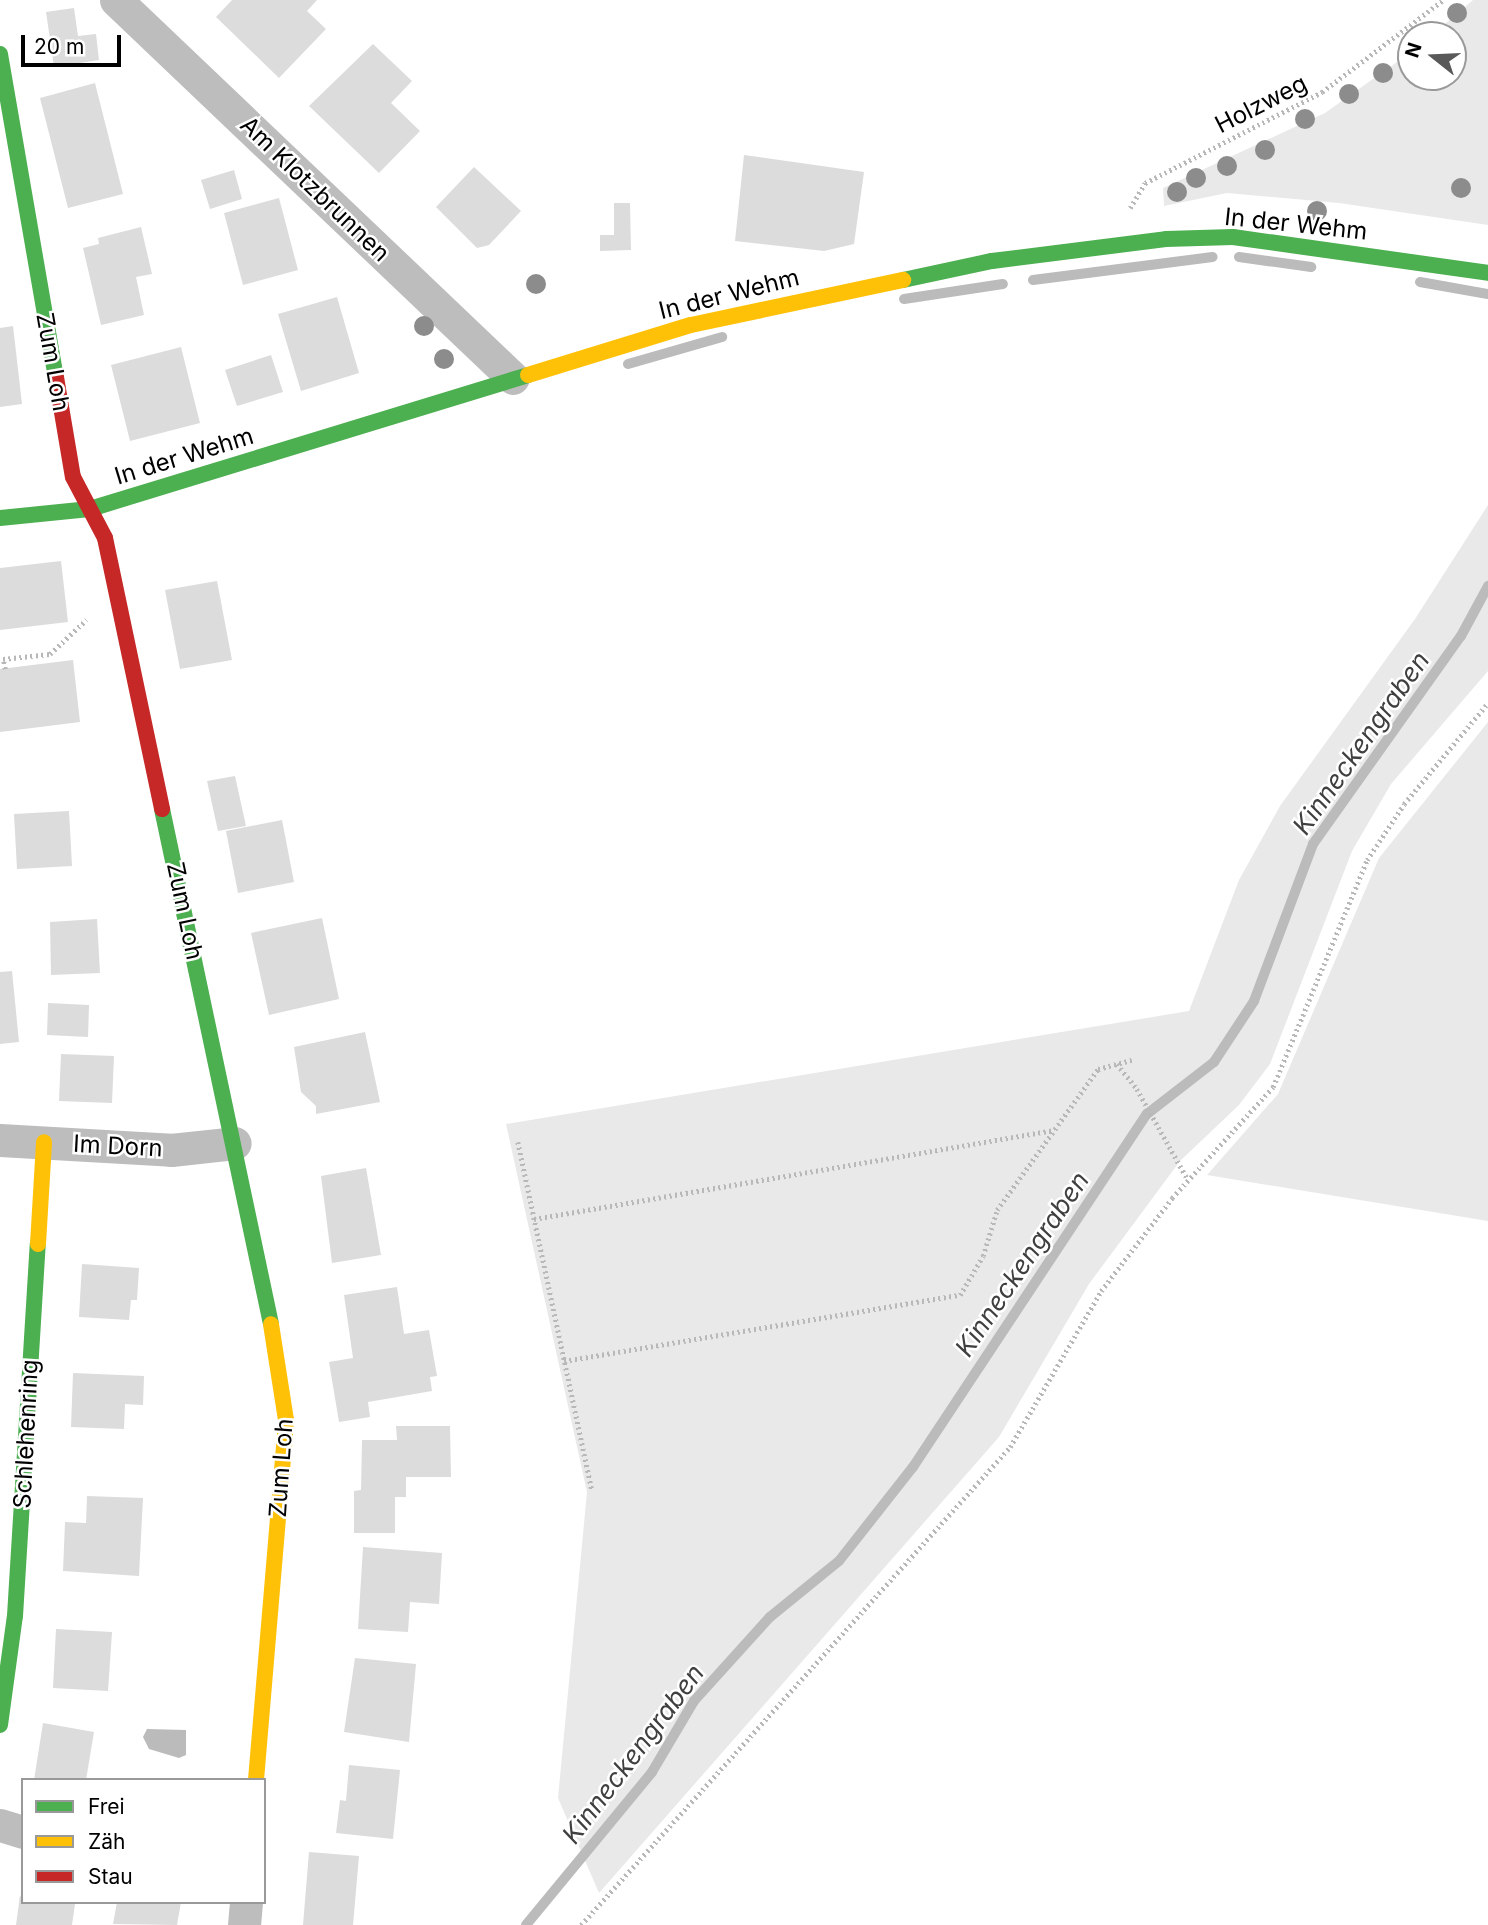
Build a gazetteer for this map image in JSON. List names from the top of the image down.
{
  "streets": {
    "street": [
      "Am Klotzbrunnen",
      "In der Wehm",
      "Zum Loh",
      "Im Dorn",
      "Schlehenring"
    ],
    "path": ["Holzweg"]
  },
  "crossings": [
    ["Holzweg", "In der Wehm"],
    ["Am Klotzbrunnen", "In der Wehm"],
    ["In der Wehm", "Zum Loh"],
    ["Zum Loh", "Im Dorn"],
    ["Im Dorn", "Schlehenring"]
  ],
  "water": ["Kinneckengraben"],
  "legend": ["Frei", "Zäh", "Stau"],
  "scale_bar": "20 m",
  "north": "left"
}
